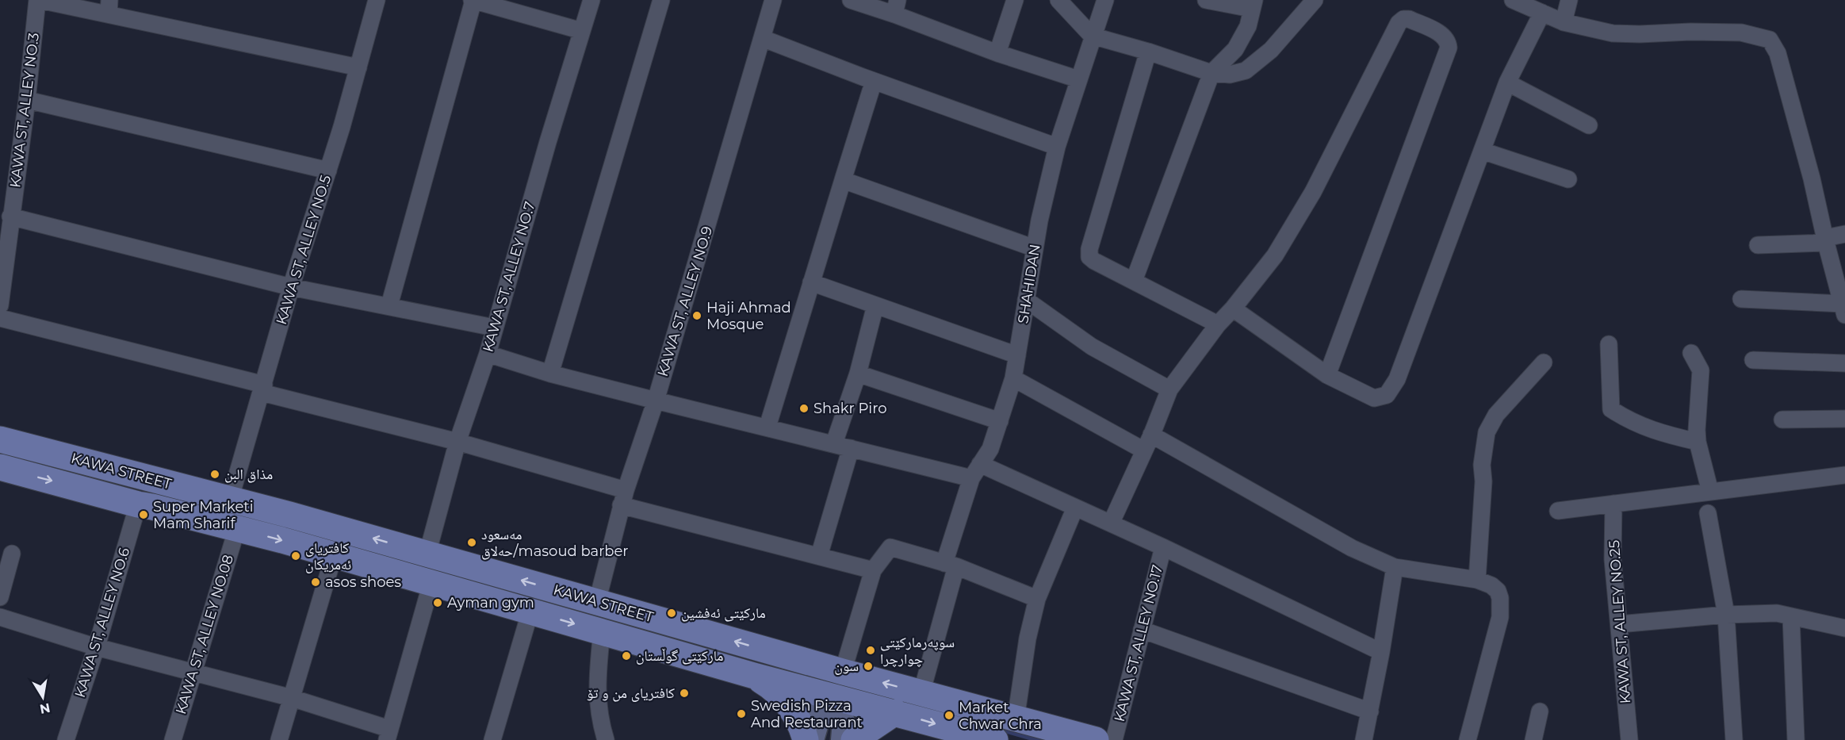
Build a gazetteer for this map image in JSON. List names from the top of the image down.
{
  "streets": {
    "main road": ["KAWA STREET"],
    "street": [
      "KAWA ST, ALLEY NO.3",
      "KAWA ST, ALLEY NO.5",
      "KAWA ST, ALLEY NO.7",
      "SHAHIDAN",
      "KAWA ST, ALLEY NO.9",
      "KAWA ST, ALLEY NO.25",
      "KAWA ST, ALLEY NO.6",
      "KAWA ST, ALLEY NO.08",
      "KAWA ST, ALLEY NO.17"
    ]
  },
  "crossings": [
    ["KAWA ST, ALLEY NO.5", "KAWA STREET"],
    ["KAWA ST, ALLEY NO.7", "KAWA STREET"],
    ["SHAHIDAN", "KAWA STREET"],
    ["KAWA ST, ALLEY NO.9", "KAWA STREET"],
    ["KAWA STREET", "KAWA ST, ALLEY NO.6"],
    ["KAWA STREET", "KAWA ST, ALLEY NO.08"]
  ],
  "places": [
    "Haji Ahmad Mosque",
    "Shakr Piro",
    "مذاق البن",
    "Super Marketi Mam Sharif",
    "مەسعود حەلاق/masoud barber",
    "کافتریای ئەمریکان",
    "asos shoes",
    "Ayman gym",
    "مارکێتی ئەفشین",
    "سوپەرمارکێتی چوارچرا",
    "مارکێتی گوڵستان",
    "سون",
    "کافتریای من و تۆ",
    "Swedish Pizza And Restaurant",
    "Market Chwar Chra"
  ],
  "north": "bottom"
}
